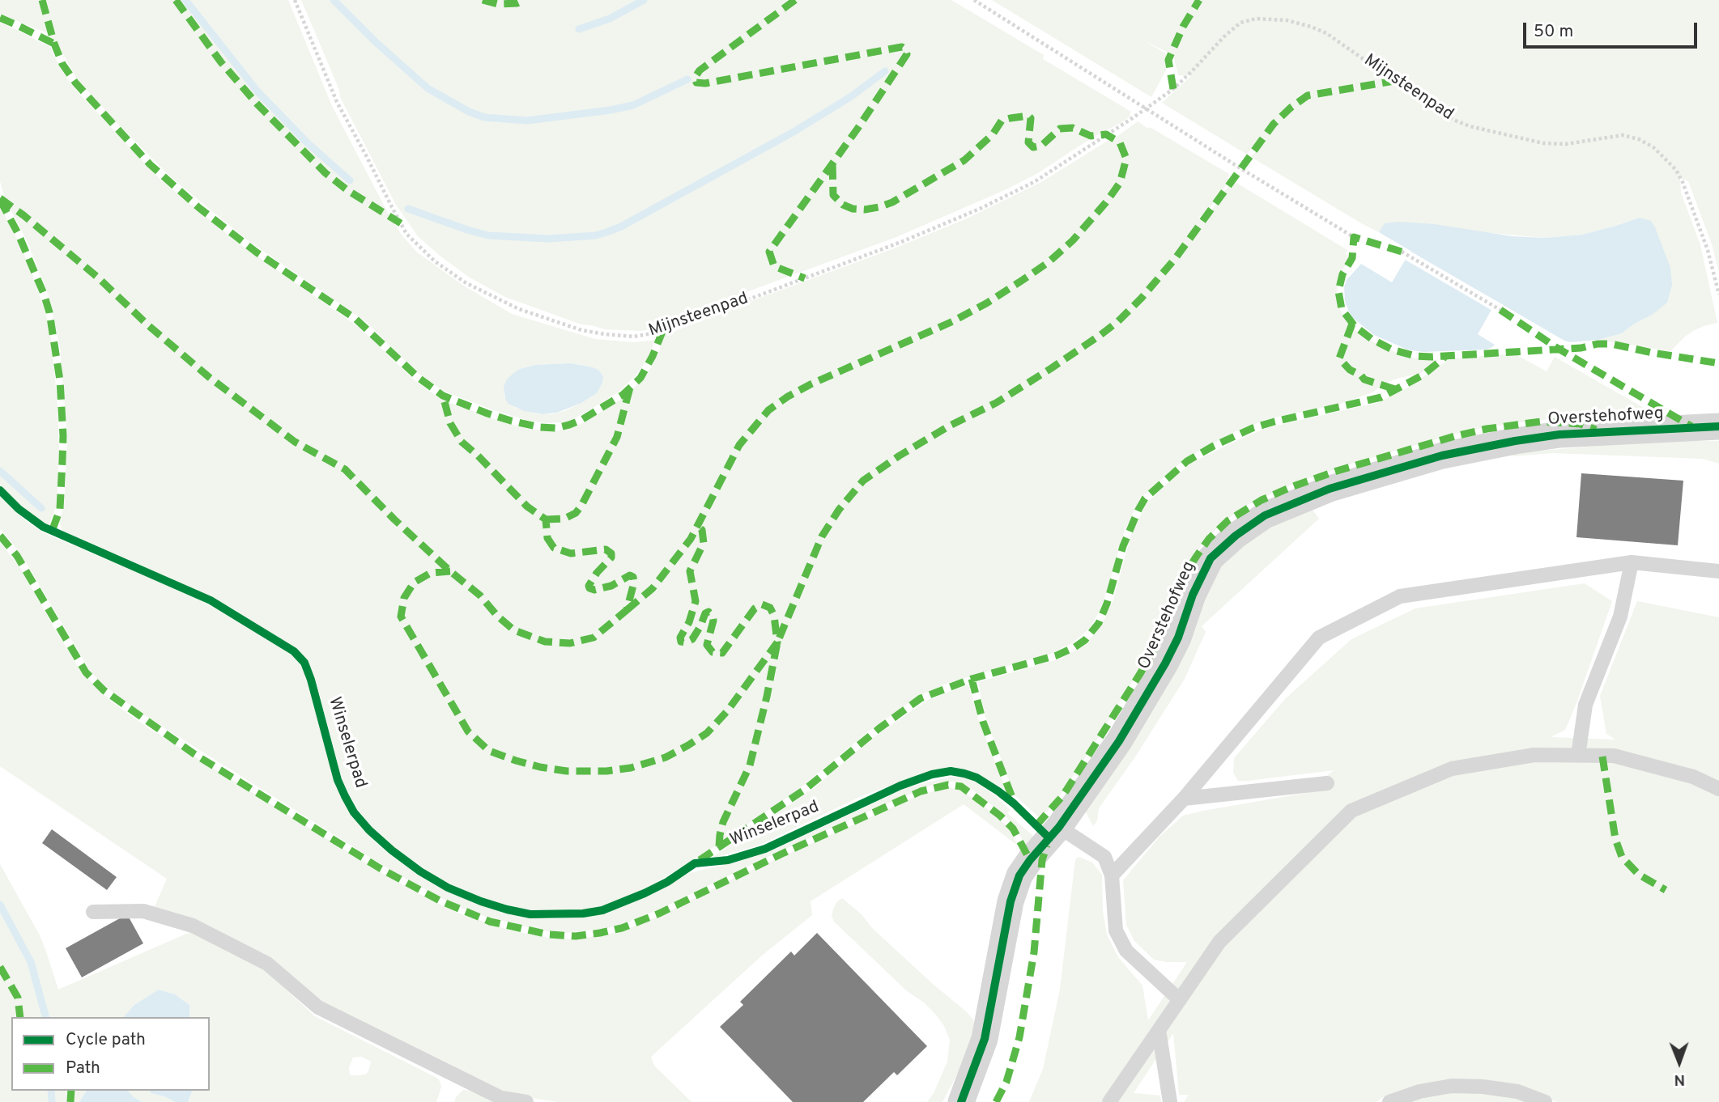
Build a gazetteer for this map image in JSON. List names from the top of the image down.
{
  "streets": {
    "street": ["Overstehofweg"],
    "path": ["Mijnsteenpad"],
    "cycle path": ["Winselerpad"]
  },
  "legend": ["Cycle path", "Path"],
  "scale_bar": "50 m",
  "north": "bottom"
}
